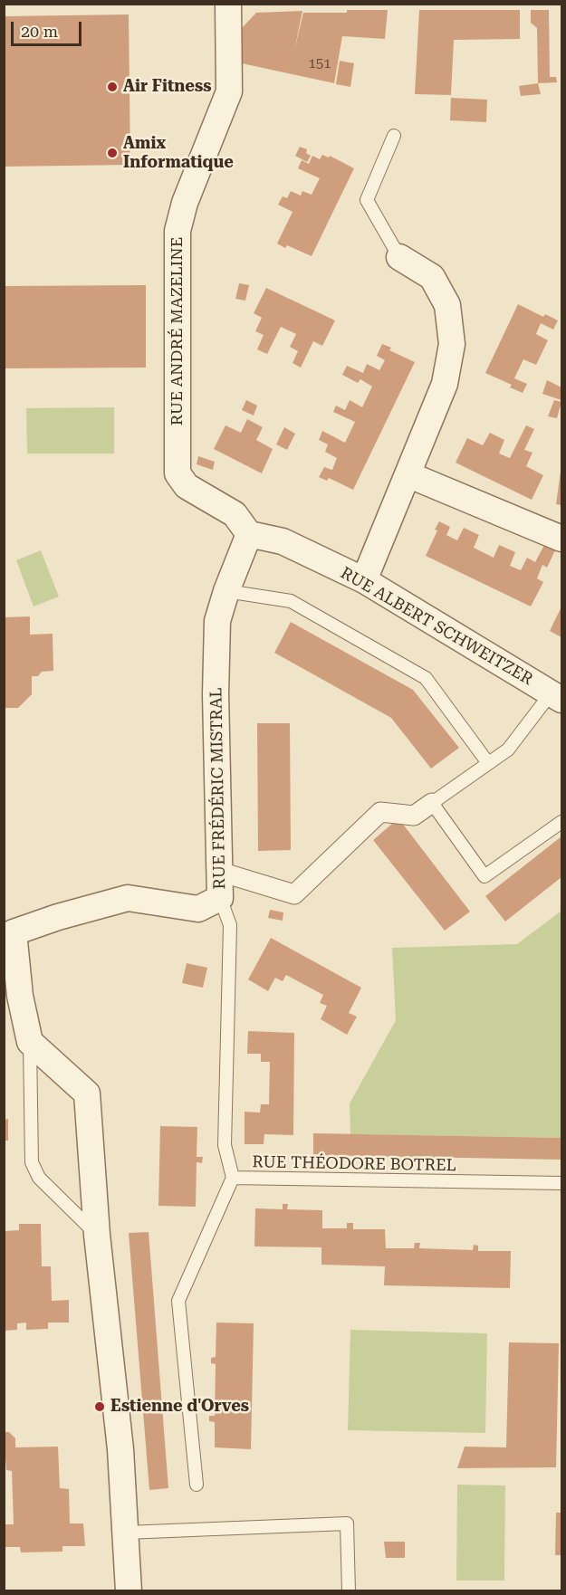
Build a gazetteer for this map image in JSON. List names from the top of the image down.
{
  "streets": {
    "street": ["RUE ANDRÉ MAZELINE", "RUE ALBERT SCHWEITZER", "RUE FRÉDÉRIC MISTRAL"],
    "lane": ["RUE THÉODORE BOTREL"]
  },
  "crossings": [
    ["RUE ANDRÉ MAZELINE", "RUE ALBERT SCHWEITZER"],
    ["RUE ANDRÉ MAZELINE", "RUE FRÉDÉRIC MISTRAL"],
    ["RUE ALBERT SCHWEITZER", "RUE FRÉDÉRIC MISTRAL"],
    ["RUE FRÉDÉRIC MISTRAL", "RUE THÉODORE BOTREL"]
  ],
  "places": ["Air Fitness", "Amix Informatique", "Estienne d'Orves"],
  "house_numbers": ["151"],
  "scale_bar": "20 m"
}
